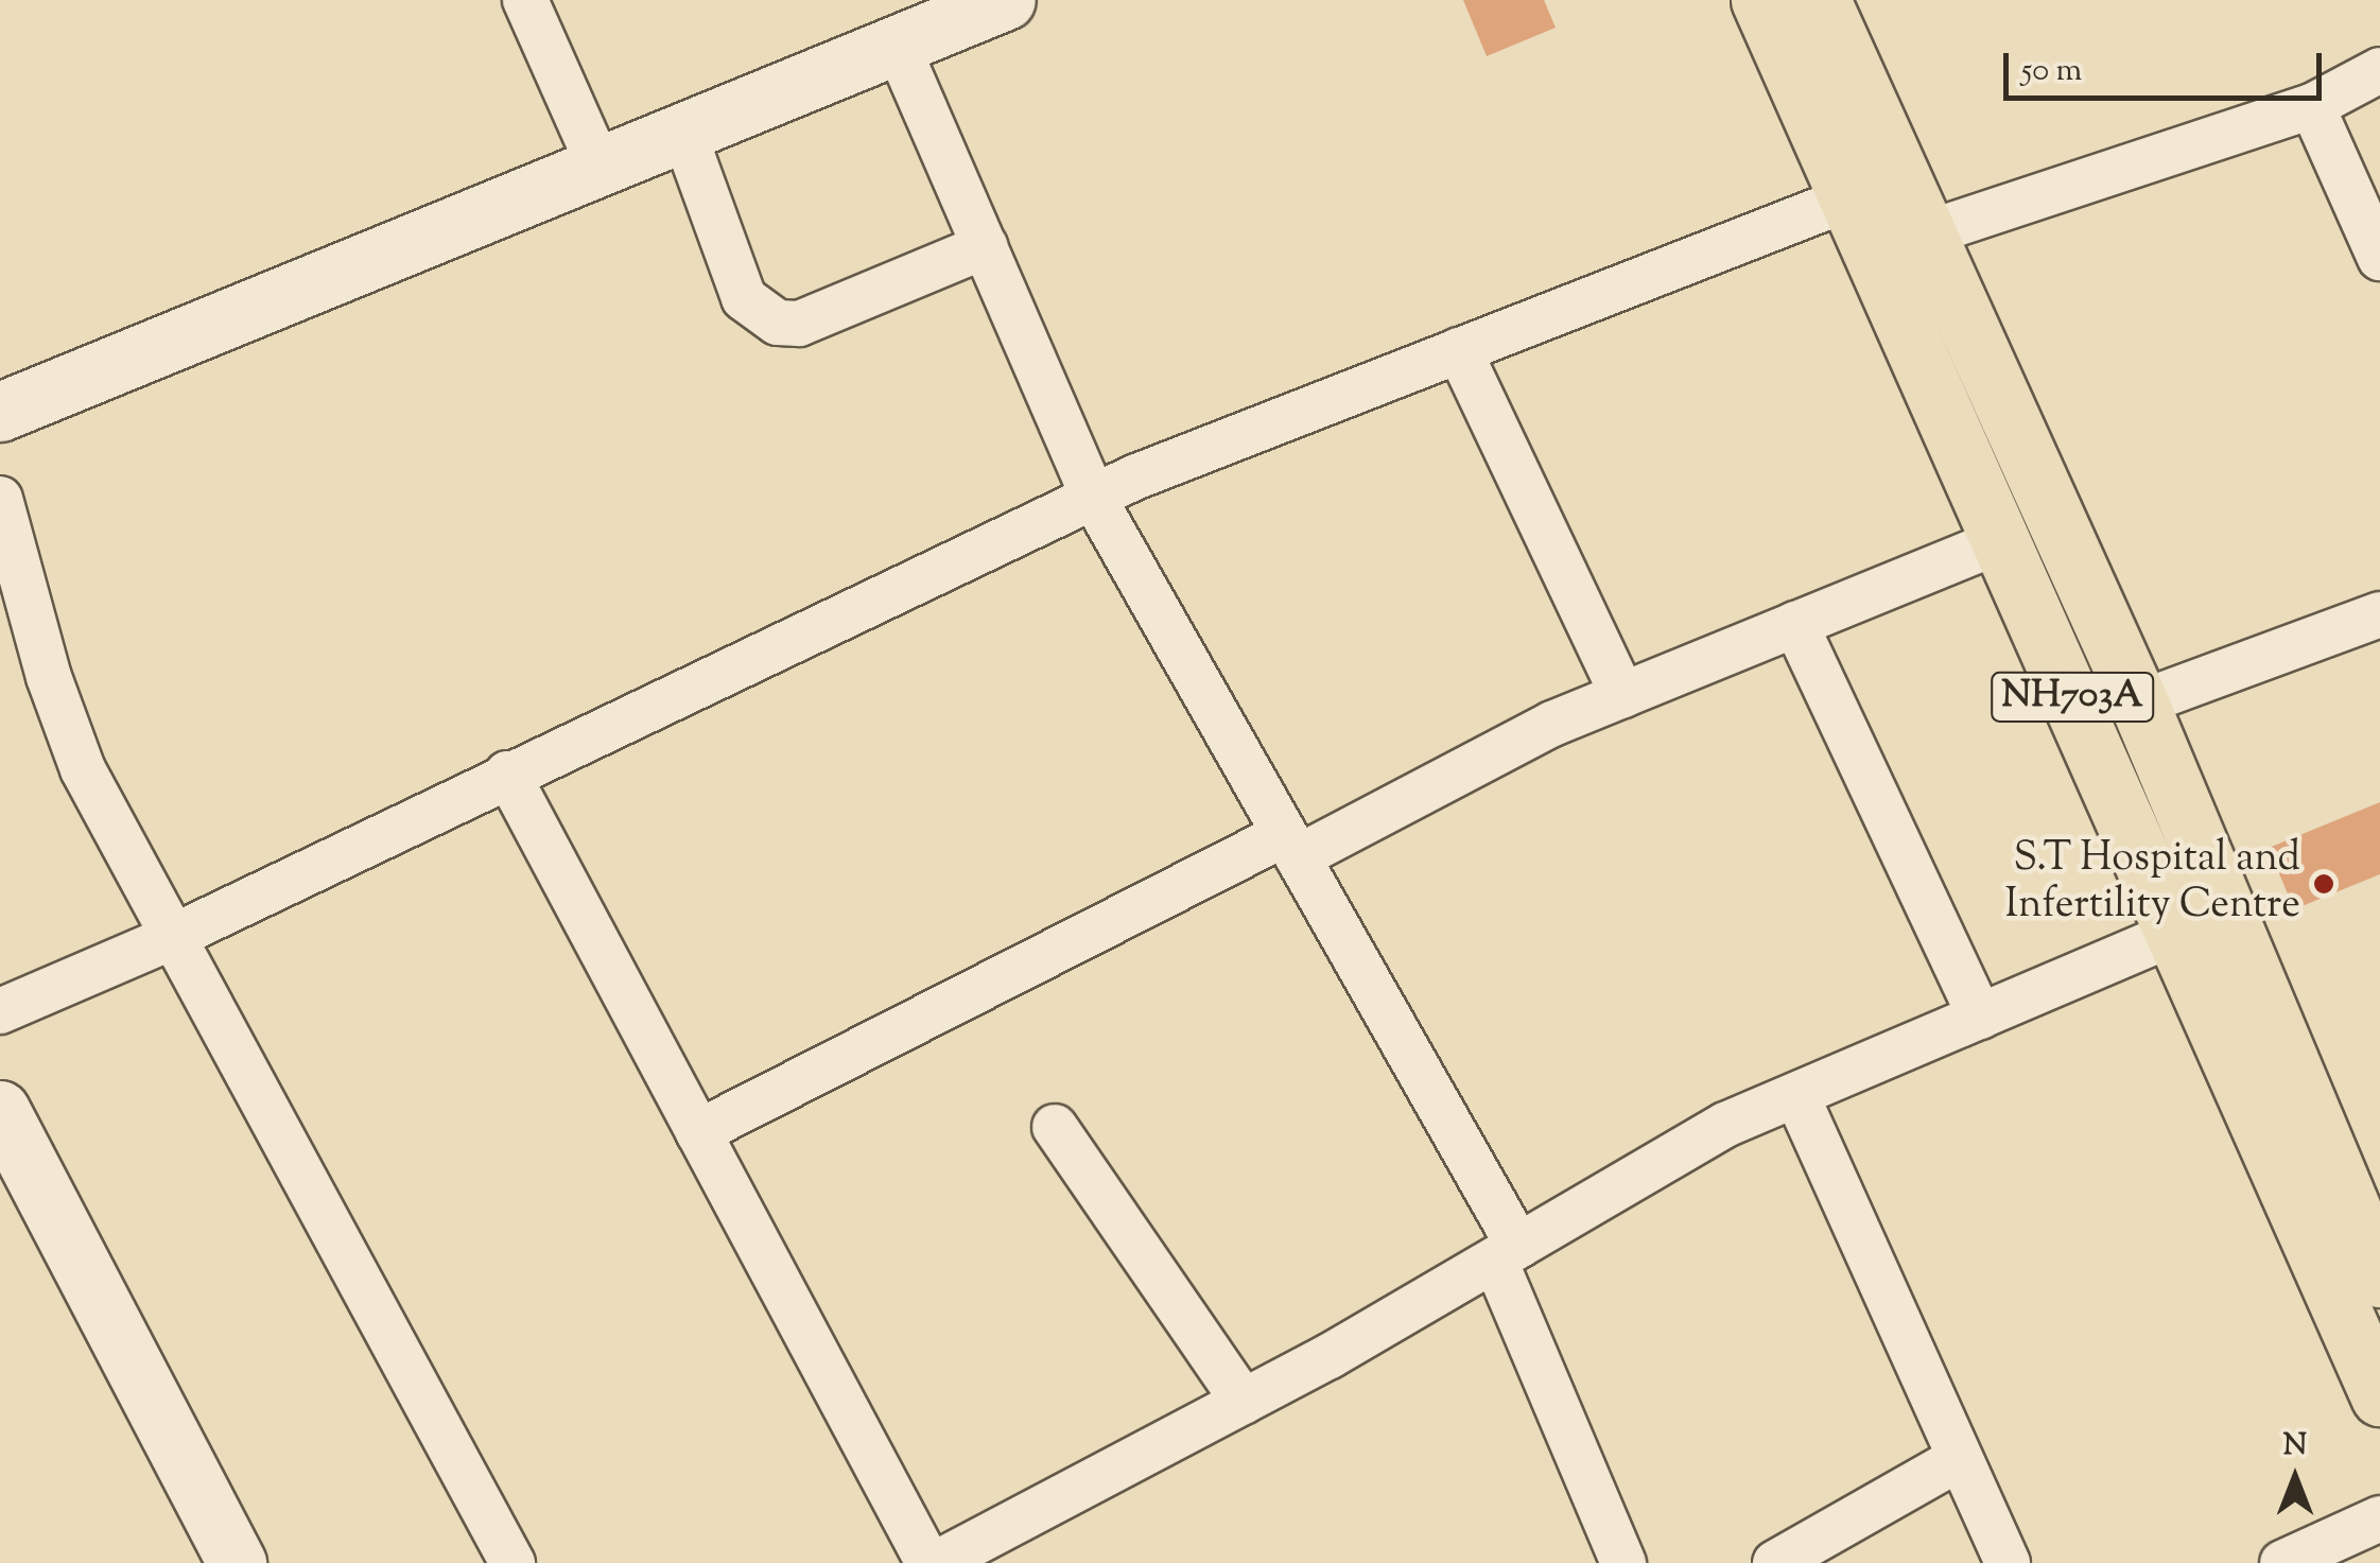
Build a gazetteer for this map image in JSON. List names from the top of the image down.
{
  "streets": {
    "highway": ["NH703A"]
  },
  "places": ["S.T Hospital and Infertility Centre"],
  "scale_bar": "50 m",
  "north": "top"
}
